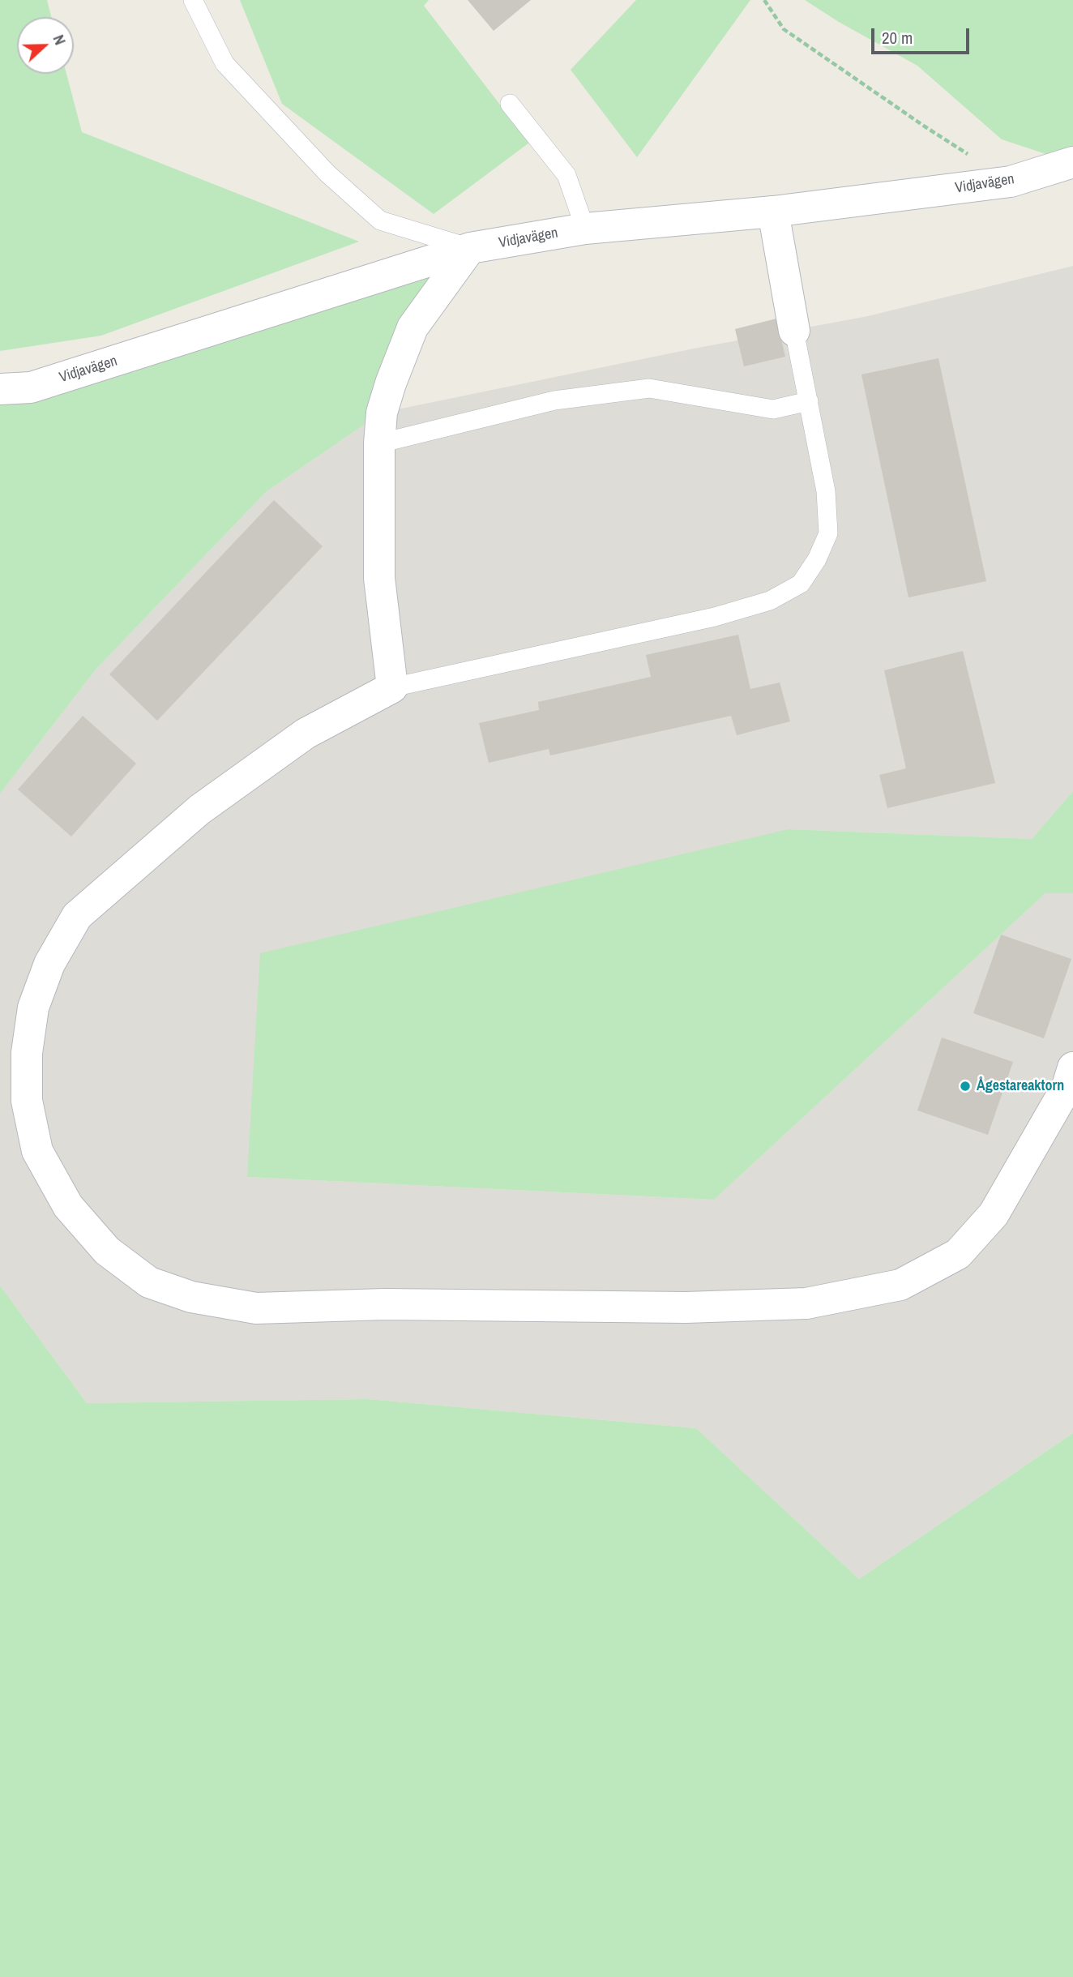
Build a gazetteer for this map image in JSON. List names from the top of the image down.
{
  "streets": {
    "street": ["Vidjavägen"]
  },
  "places": ["Ågestareaktorn"],
  "scale_bar": "20 m",
  "north": "right"
}
